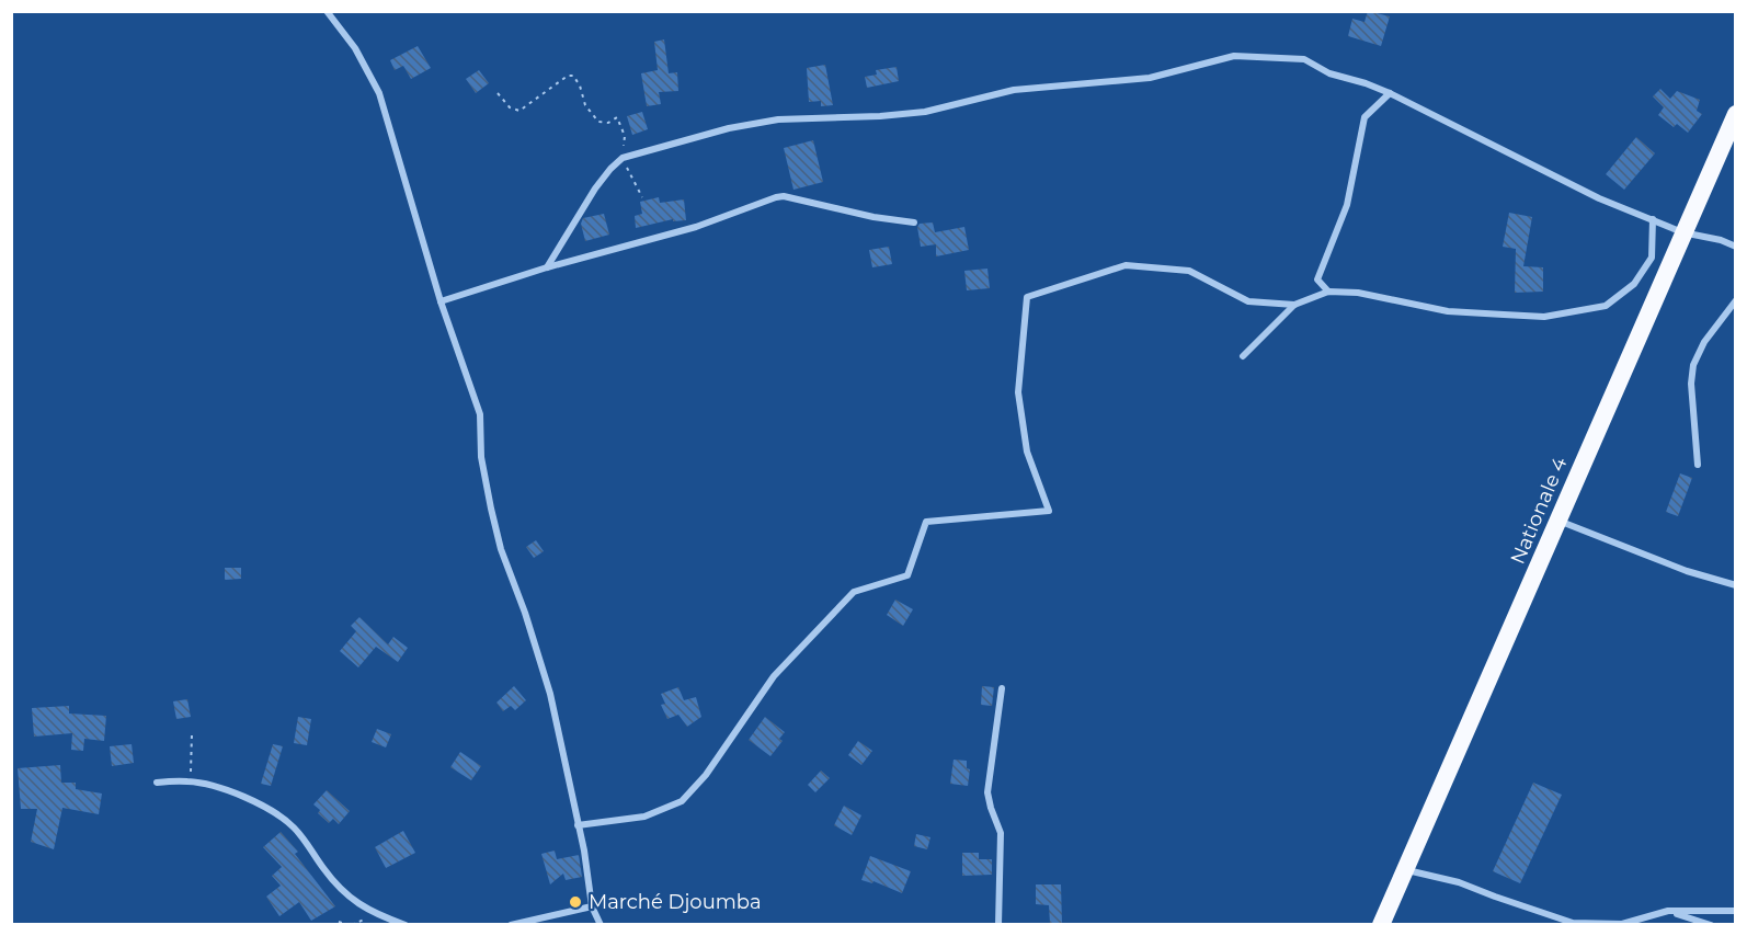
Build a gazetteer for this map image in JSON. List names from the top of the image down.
{
  "streets": {
    "highway": ["Nationale 4"]
  },
  "places": ["Marché Djoumba"]
}
